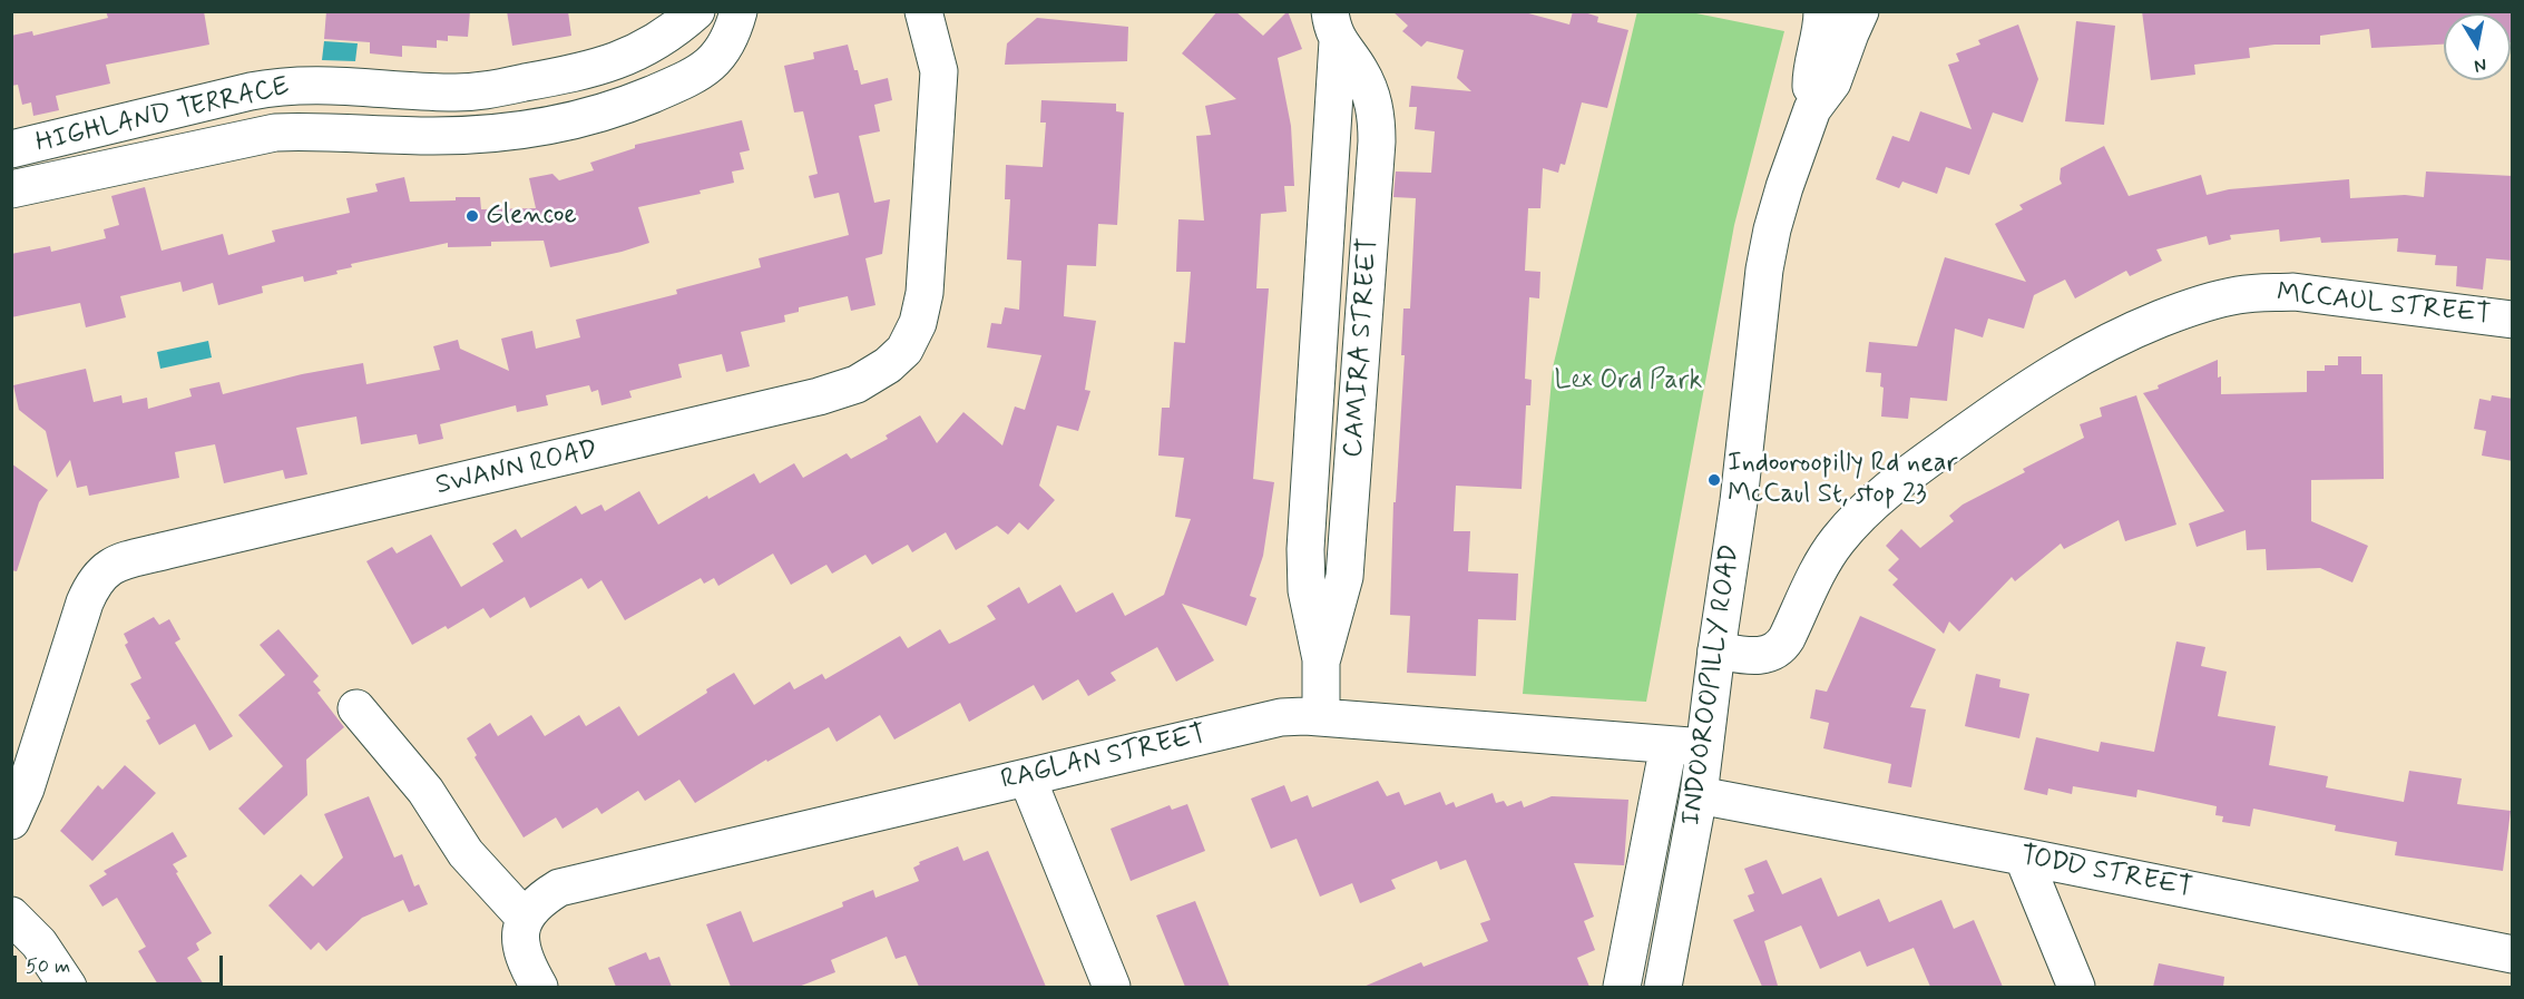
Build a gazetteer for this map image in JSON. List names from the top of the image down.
{
  "streets": {
    "street": [
      "HIGHLAND TERRACE",
      "MCCAUL STREET",
      "CAMIRA STREET",
      "SWANN ROAD",
      "INDOOROOPILLY ROAD",
      "RAGLAN STREET",
      "TODD STREET"
    ]
  },
  "crossings": [
    ["MCCAUL STREET", "INDOOROOPILLY ROAD"],
    ["CAMIRA STREET", "RAGLAN STREET"],
    ["INDOOROOPILLY ROAD", "RAGLAN STREET"],
    ["INDOOROOPILLY ROAD", "TODD STREET"]
  ],
  "parks": ["Lex Ord Park"],
  "places": ["Glencoe", "Indooroopilly Rd near McCaul St, stop 23"],
  "scale_bar": "50 m",
  "north": "bottom"
}
